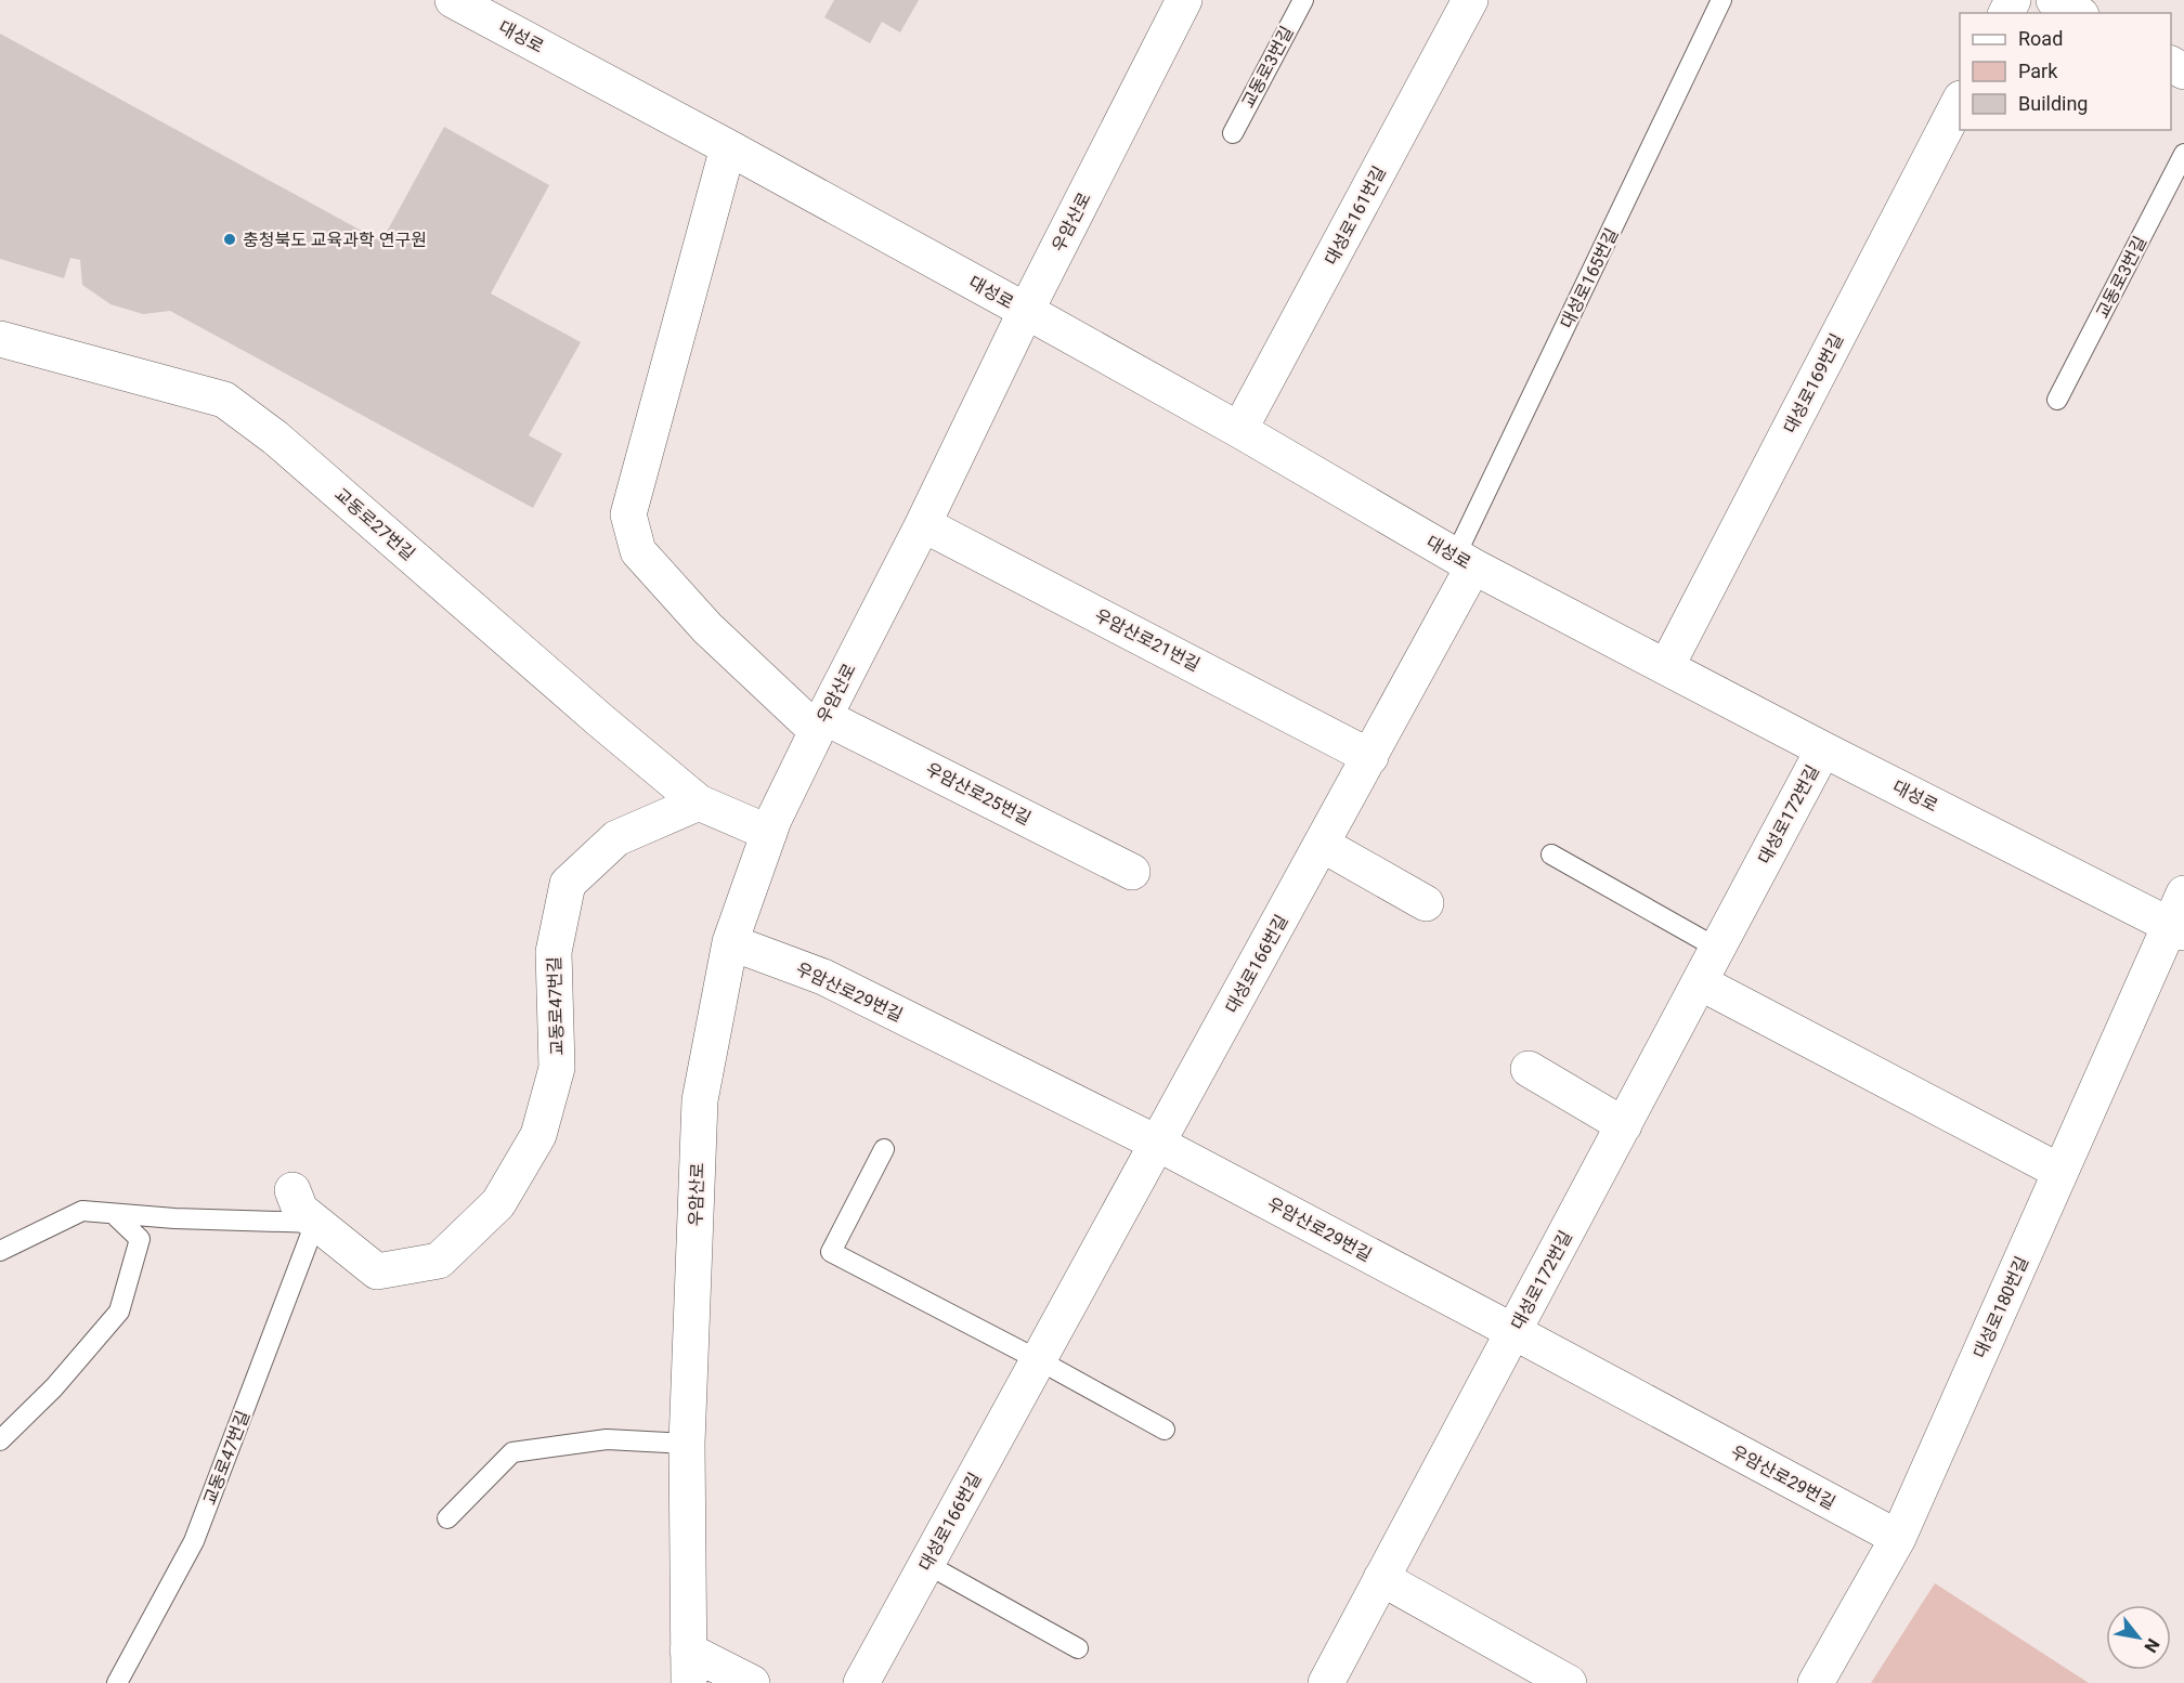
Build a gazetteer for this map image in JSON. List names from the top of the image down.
{
  "streets": {
    "street": [
      "대성로",
      "대성로161번길",
      "우암산로",
      "대성로169번길",
      "교동로27번길",
      "우암산로21번길",
      "우암산로25번길",
      "대성로172번길",
      "대성로166번길",
      "우암산로29번길",
      "교동로47번길",
      "대성로180번길"
    ],
    "lane": ["교동로3번길", "대성로165번길"]
  },
  "crossings": [
    ["대성로", "대성로161번길"],
    ["대성로", "우암산로"],
    ["대성로", "대성로165번길"],
    ["대성로", "대성로169번길"],
    ["대성로", "대성로172번길"],
    ["대성로", "대성로166번길"],
    ["대성로", "대성로180번길"],
    ["우암산로", "우암산로21번길"],
    ["우암산로", "우암산로25번길"],
    ["우암산로", "우암산로29번길"],
    ["대성로165번길", "대성로166번길"],
    ["교동로27번길", "교동로47번길"],
    ["우암산로21번길", "대성로166번길"],
    ["대성로172번길", "우암산로29번길"],
    ["대성로166번길", "우암산로29번길"],
    ["우암산로29번길", "대성로180번길"]
  ],
  "places": ["충청북도 교육과학 연구원"],
  "legend": ["Road", "Park", "Building"],
  "north": "bottom right"
}
